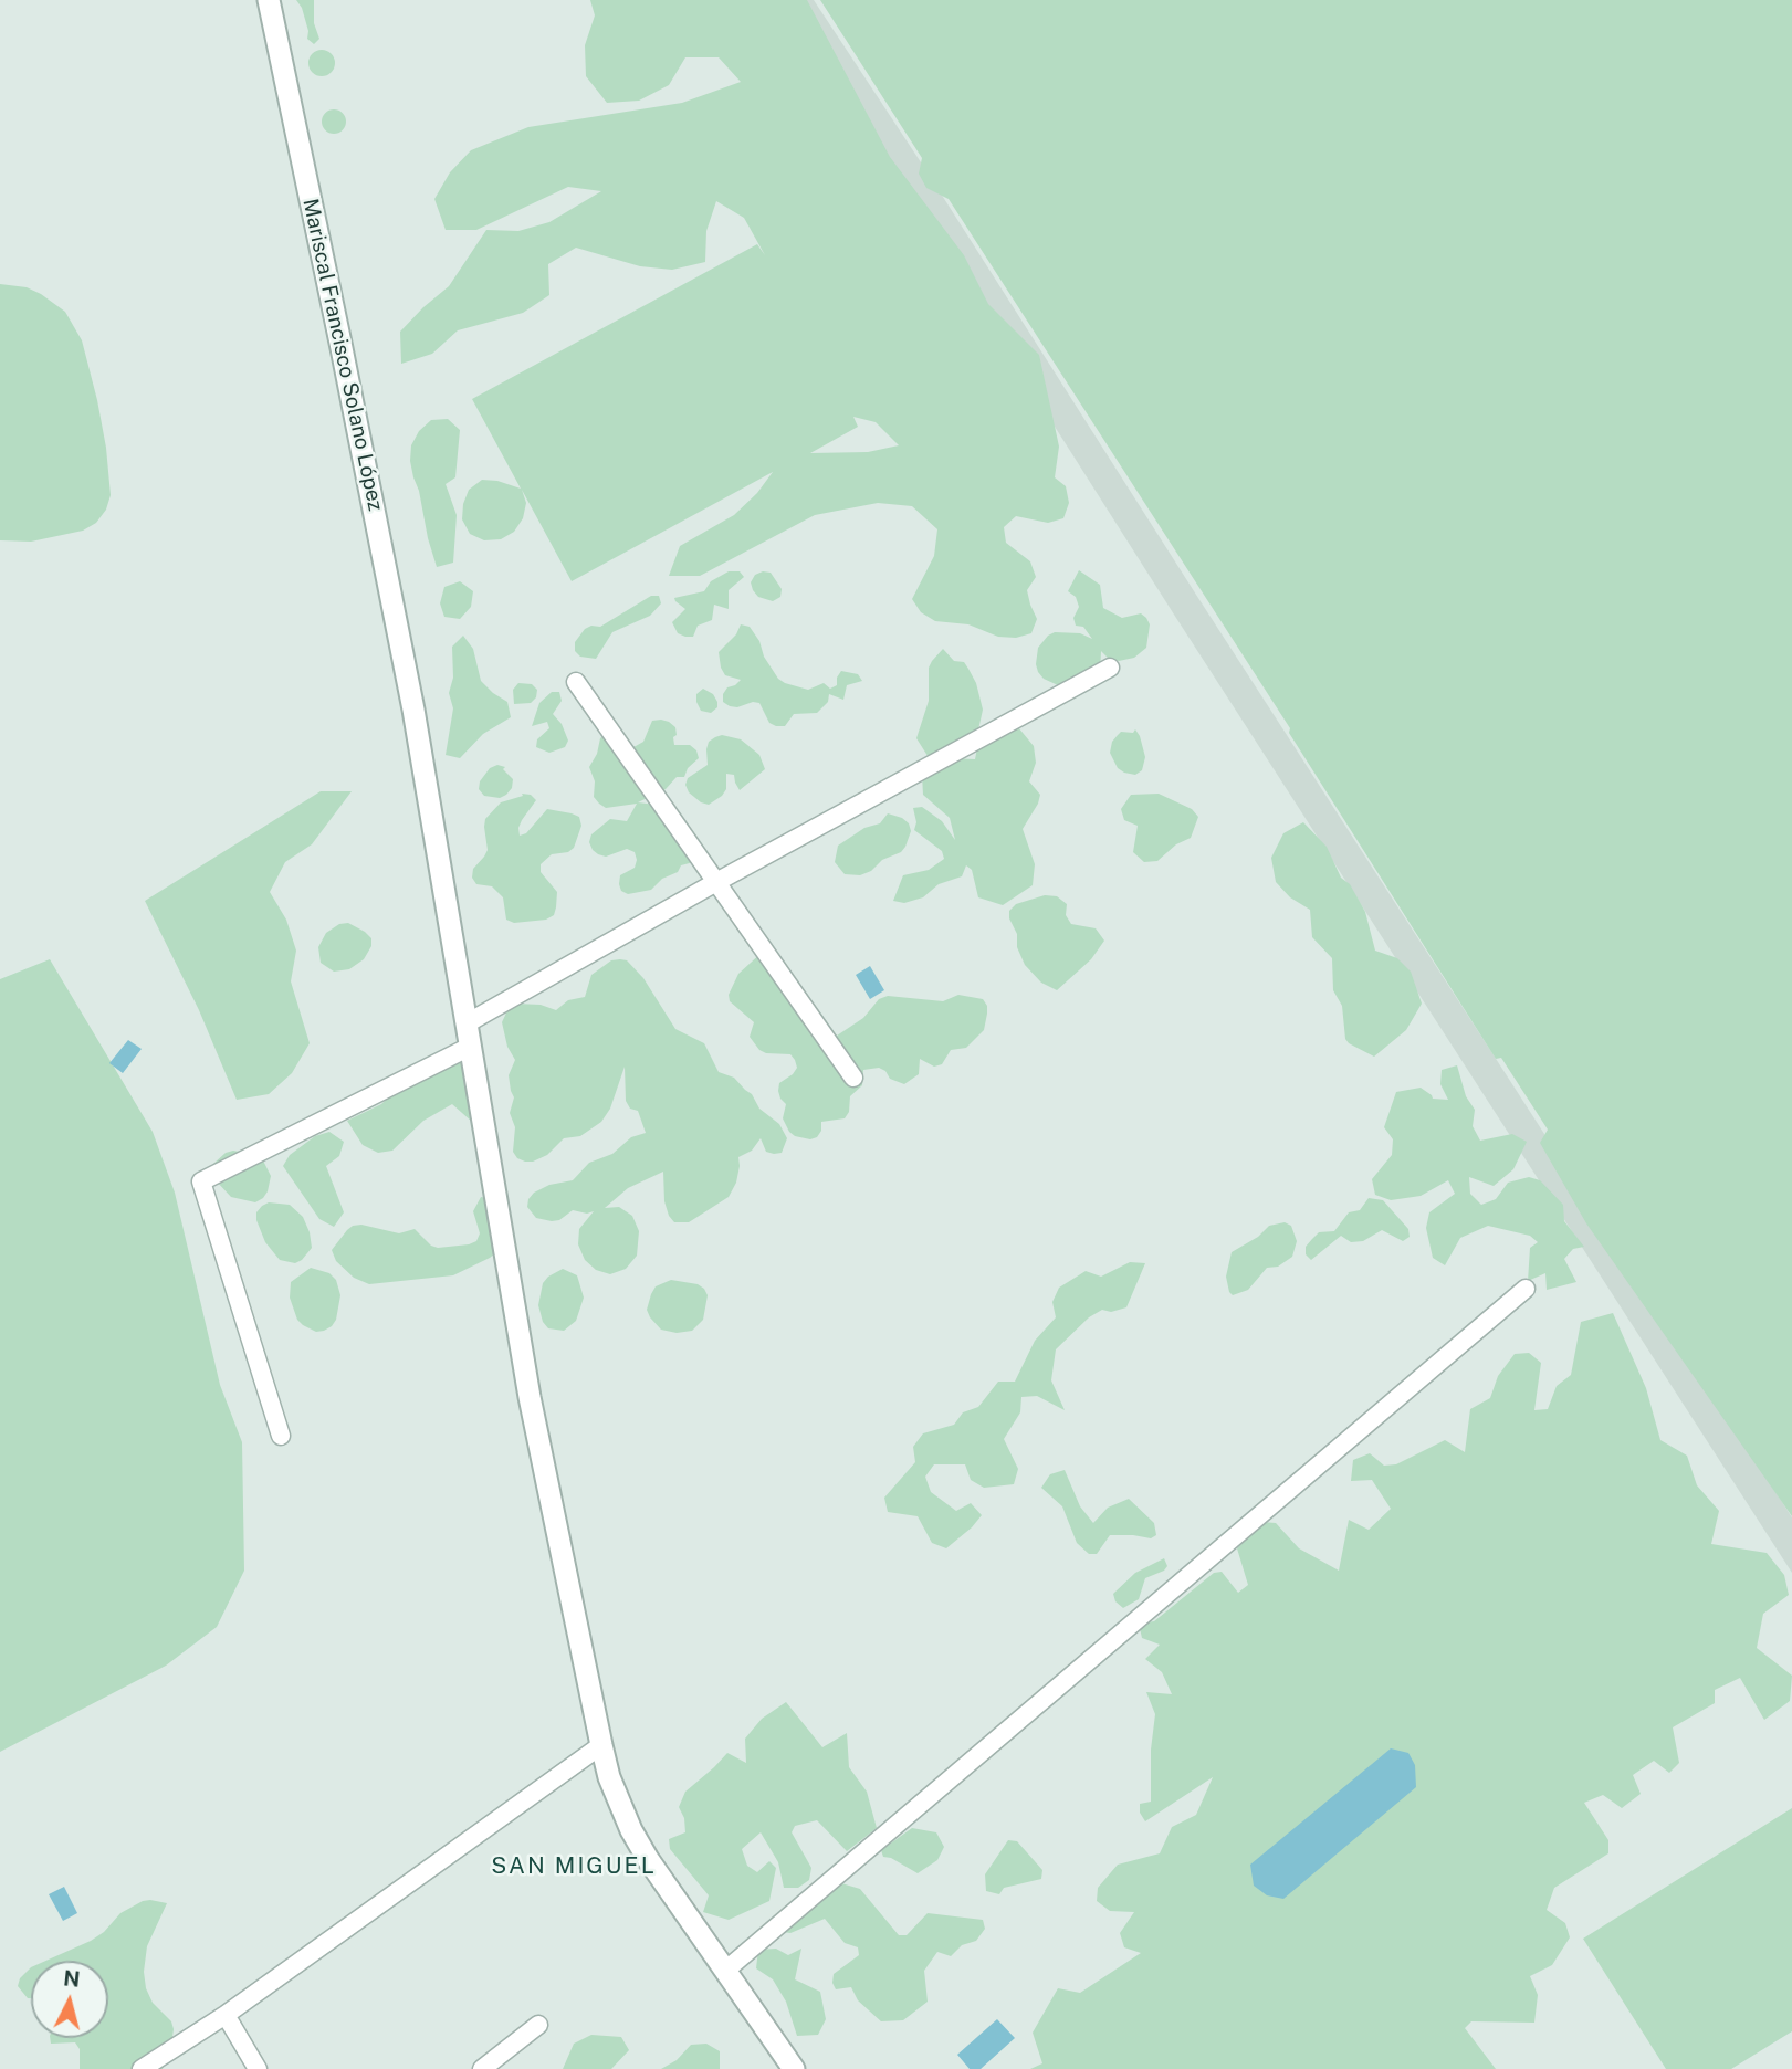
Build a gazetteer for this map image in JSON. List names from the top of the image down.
{
  "streets": {
    "street": ["Mariscal Francisco Solano López"]
  },
  "districts": ["SAN MIGUEL"],
  "north": "top"
}
